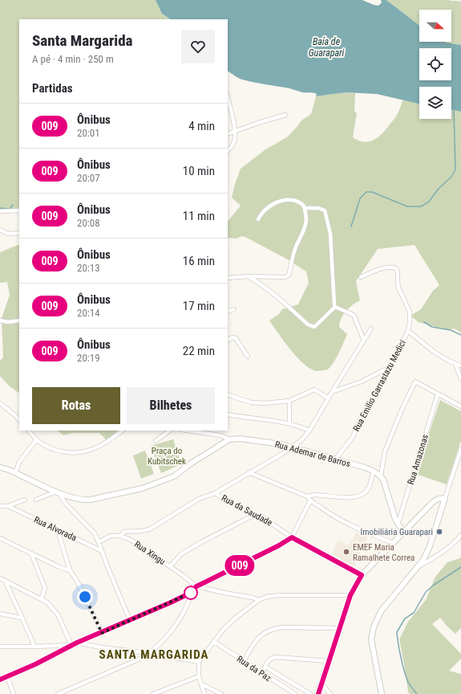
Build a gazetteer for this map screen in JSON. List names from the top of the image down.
{
  "streets": {
    "street": [
      "Rua Emilio Garrastazu Medici",
      "Rua Ademar de Barros",
      "Rua Amazonas",
      "Rua da Saudade",
      "Rua Alvorada",
      "Rua Xingu",
      "Rua da Paz"
    ]
  },
  "crossings": [
    ["Rua Emilio Garrastazu Medici", "Rua Ademar de Barros"]
  ],
  "districts": ["SANTA MARGARIDA"],
  "water": ["Baía de Guarapari"],
  "parks": ["Praça do Kubitschek"],
  "places": ["Imobiliária Guarapari", "EMEF Maria Ramalhete Correa"],
  "lines": ["bus line 009"],
  "north": "right",
  "page": {
    "on_map": "009",
    "heading": [
      ["Santa Margarida", "A pé · 4 min · 250 m"],
      "Partidas"
    ],
    "list": [
      {
        "mark": "009",
        "name": "Ônibus",
        "note": "20:01",
        "value": "4 min"
      },
      {
        "mark": "009",
        "name": "Ônibus",
        "note": "20:07",
        "value": "10 min"
      },
      {
        "mark": "009",
        "name": "Ônibus",
        "note": "20:08",
        "value": "11 min"
      },
      {
        "mark": "009",
        "name": "Ônibus",
        "note": "20:13",
        "value": "16 min"
      },
      {
        "mark": "009",
        "name": "Ônibus",
        "note": "20:14",
        "value": "17 min"
      },
      {
        "mark": "009",
        "name": "Ônibus",
        "note": "20:19",
        "value": "22 min"
      }
    ],
    "buttons": ["Rotas", "Bilhetes"]
  }
}
